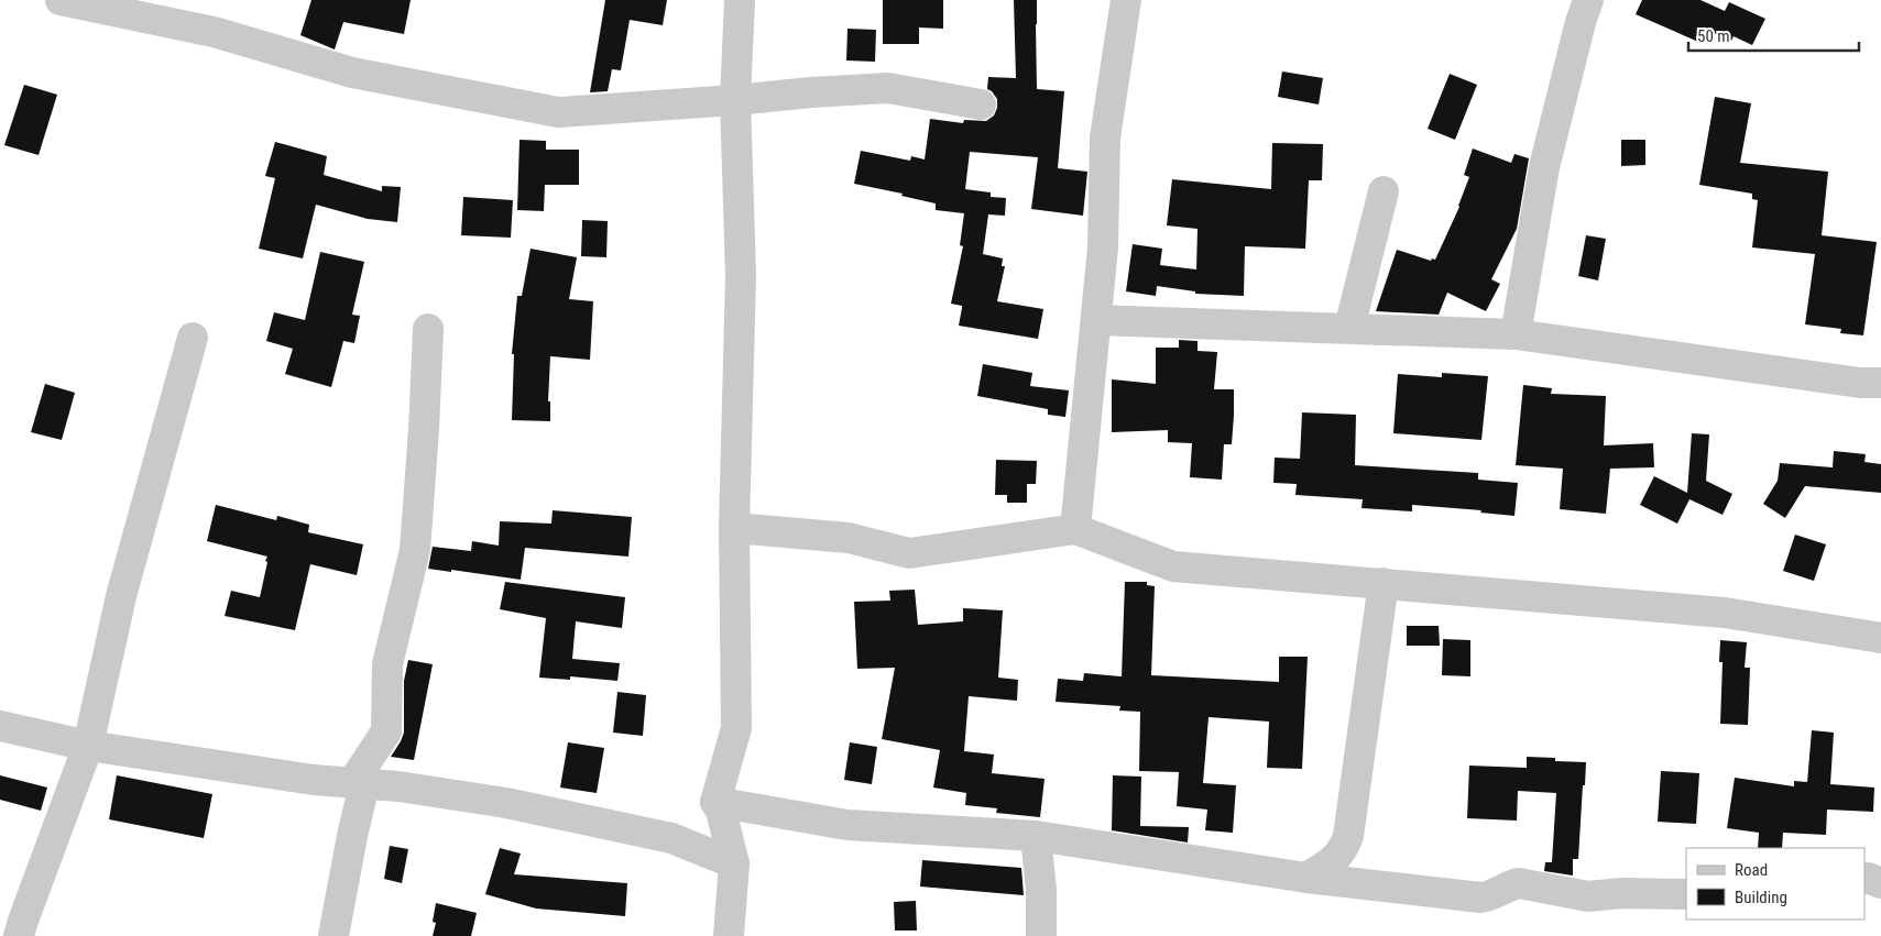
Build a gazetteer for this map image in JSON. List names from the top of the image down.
{
  "legend": ["Road", "Building"],
  "scale_bar": "50 m"
}
